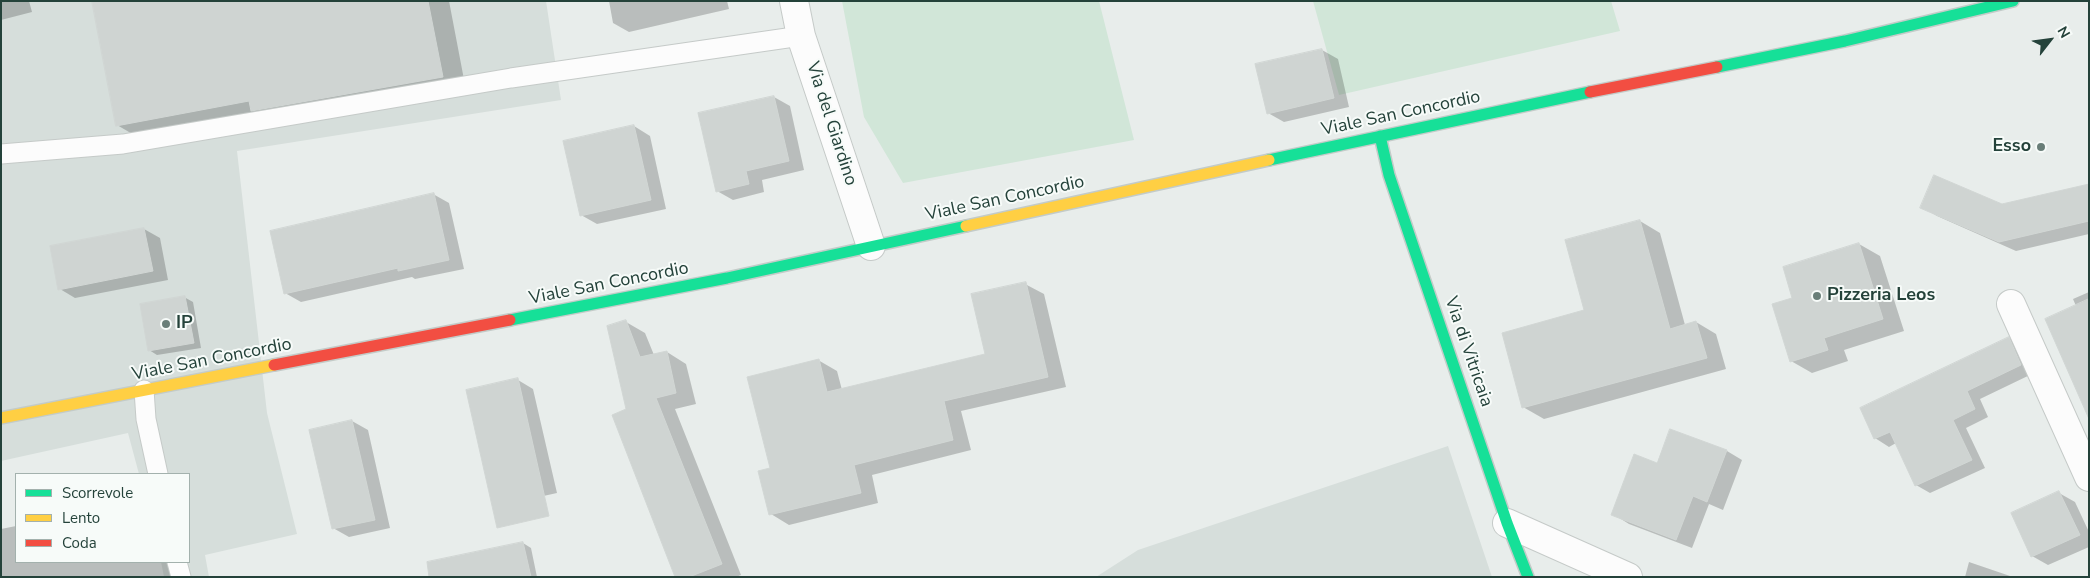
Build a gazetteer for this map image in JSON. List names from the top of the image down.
{
  "streets": {
    "main road": ["Viale San Concordio", "Via di Vitricaia"],
    "street": ["Via del Giardino"]
  },
  "crossings": [
    ["Viale San Concordio", "Via del Giardino"],
    ["Viale San Concordio", "Via di Vitricaia"]
  ],
  "places": ["Esso", "Pizzeria Leos", "IP"],
  "legend": ["Scorrevole", "Lento", "Coda"],
  "north": "top right"
}
